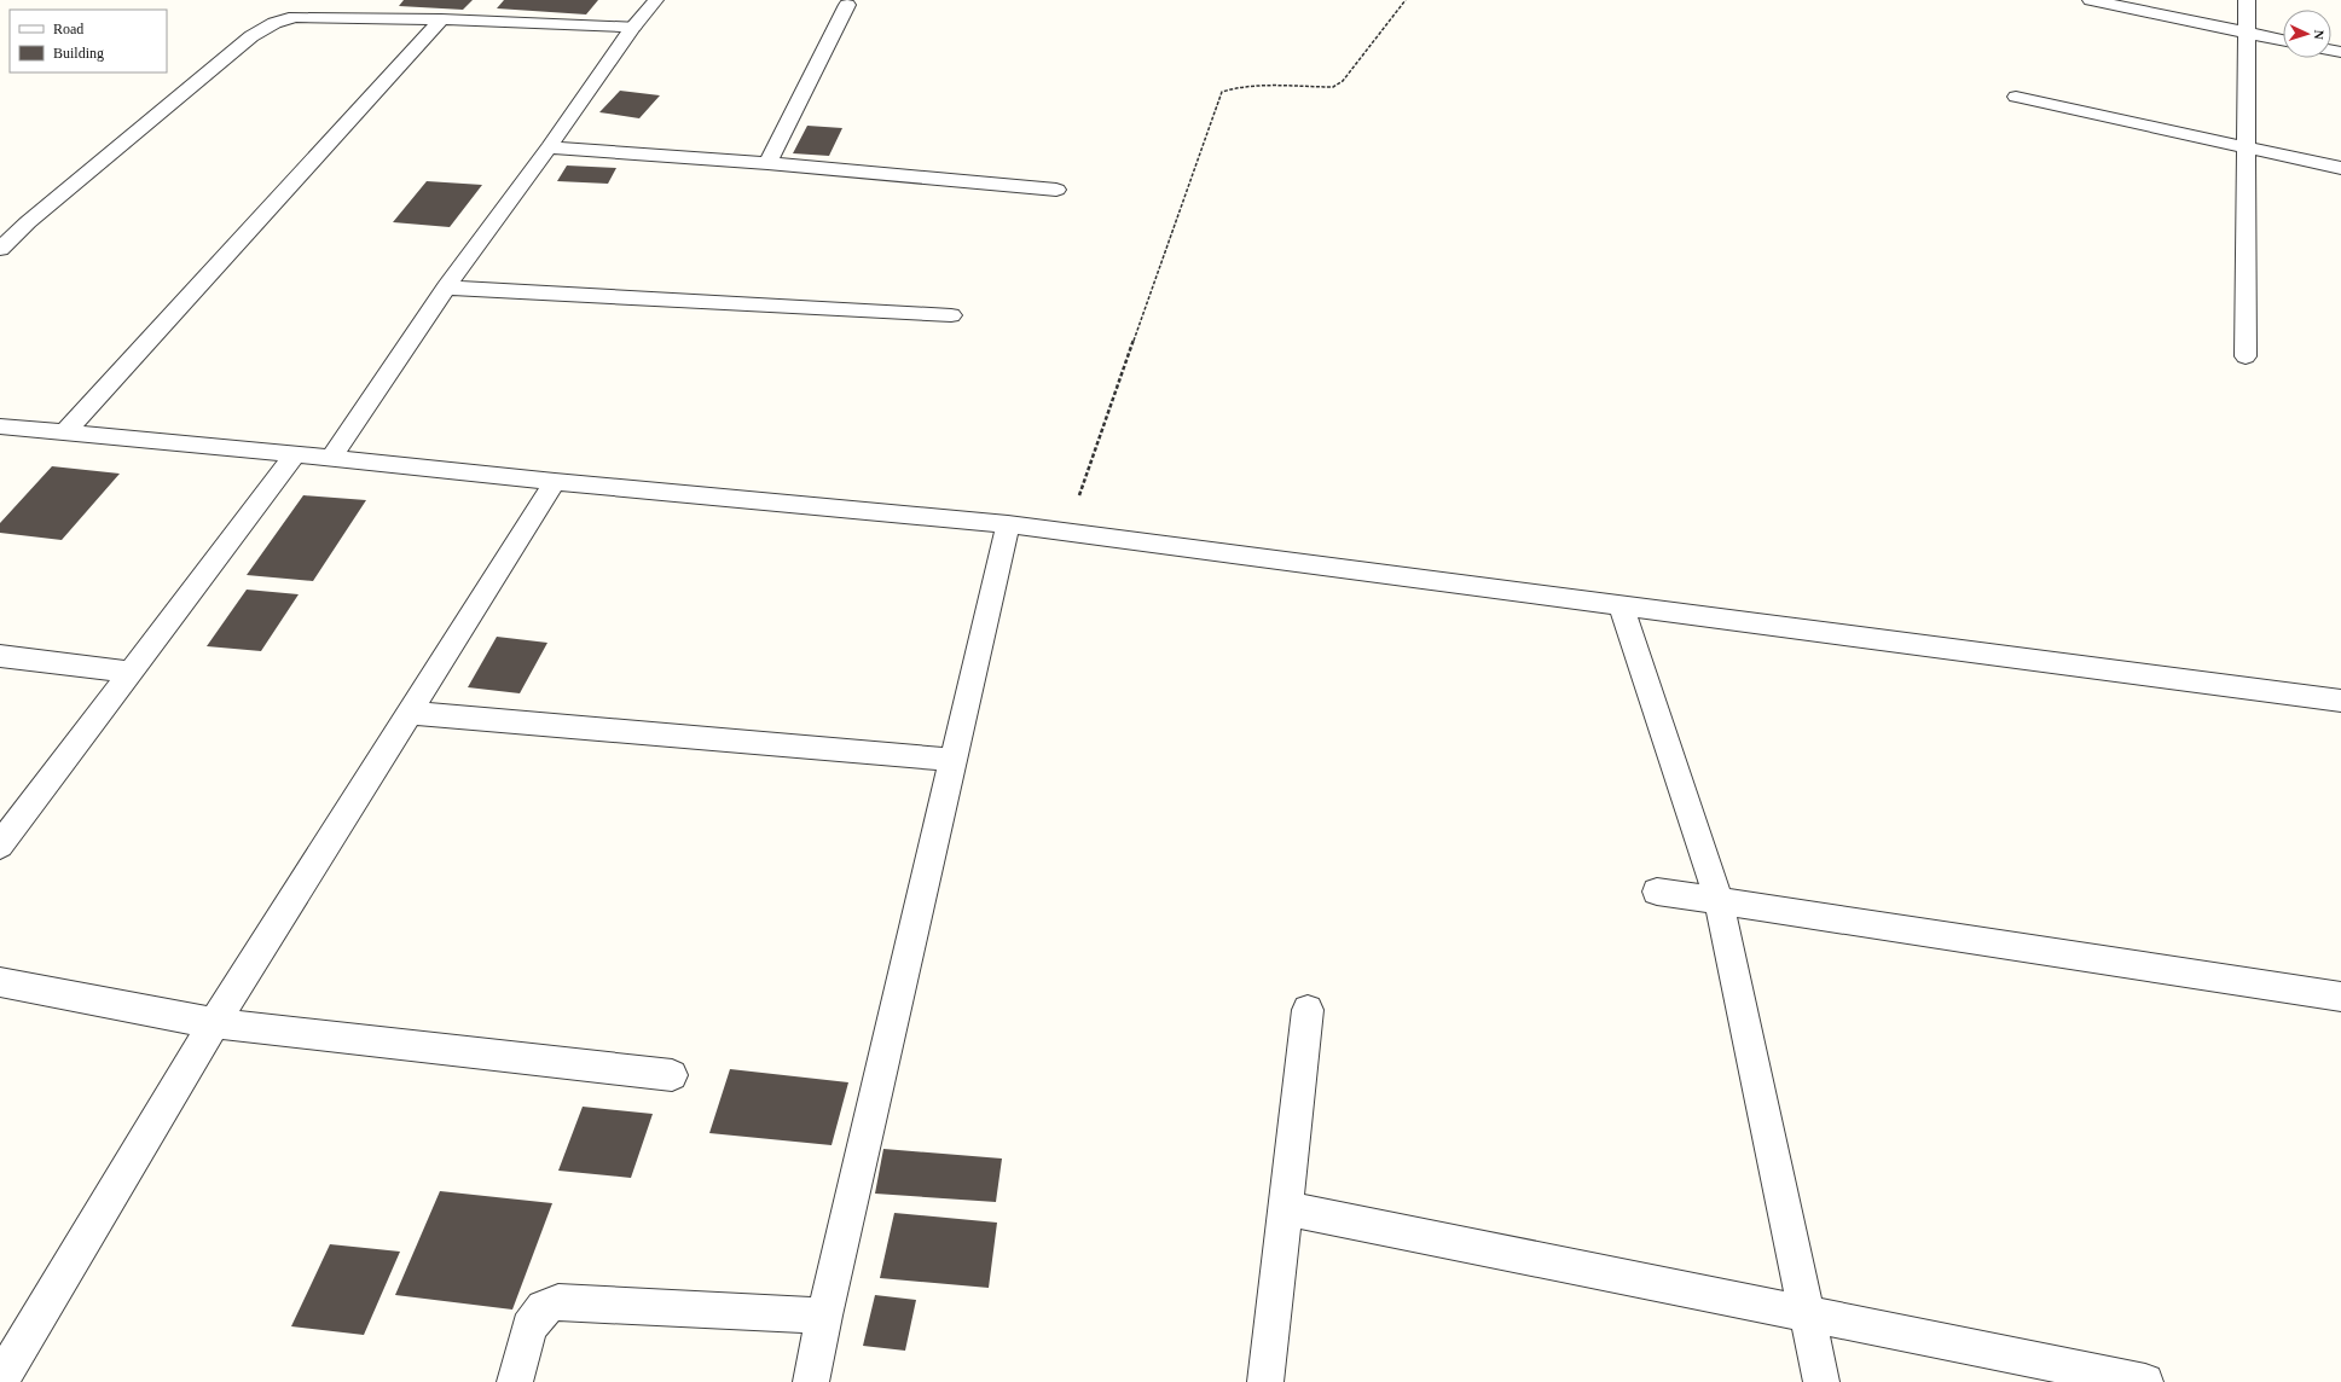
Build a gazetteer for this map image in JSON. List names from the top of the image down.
{
  "legend": ["Road", "Building"],
  "north": "right"
}
